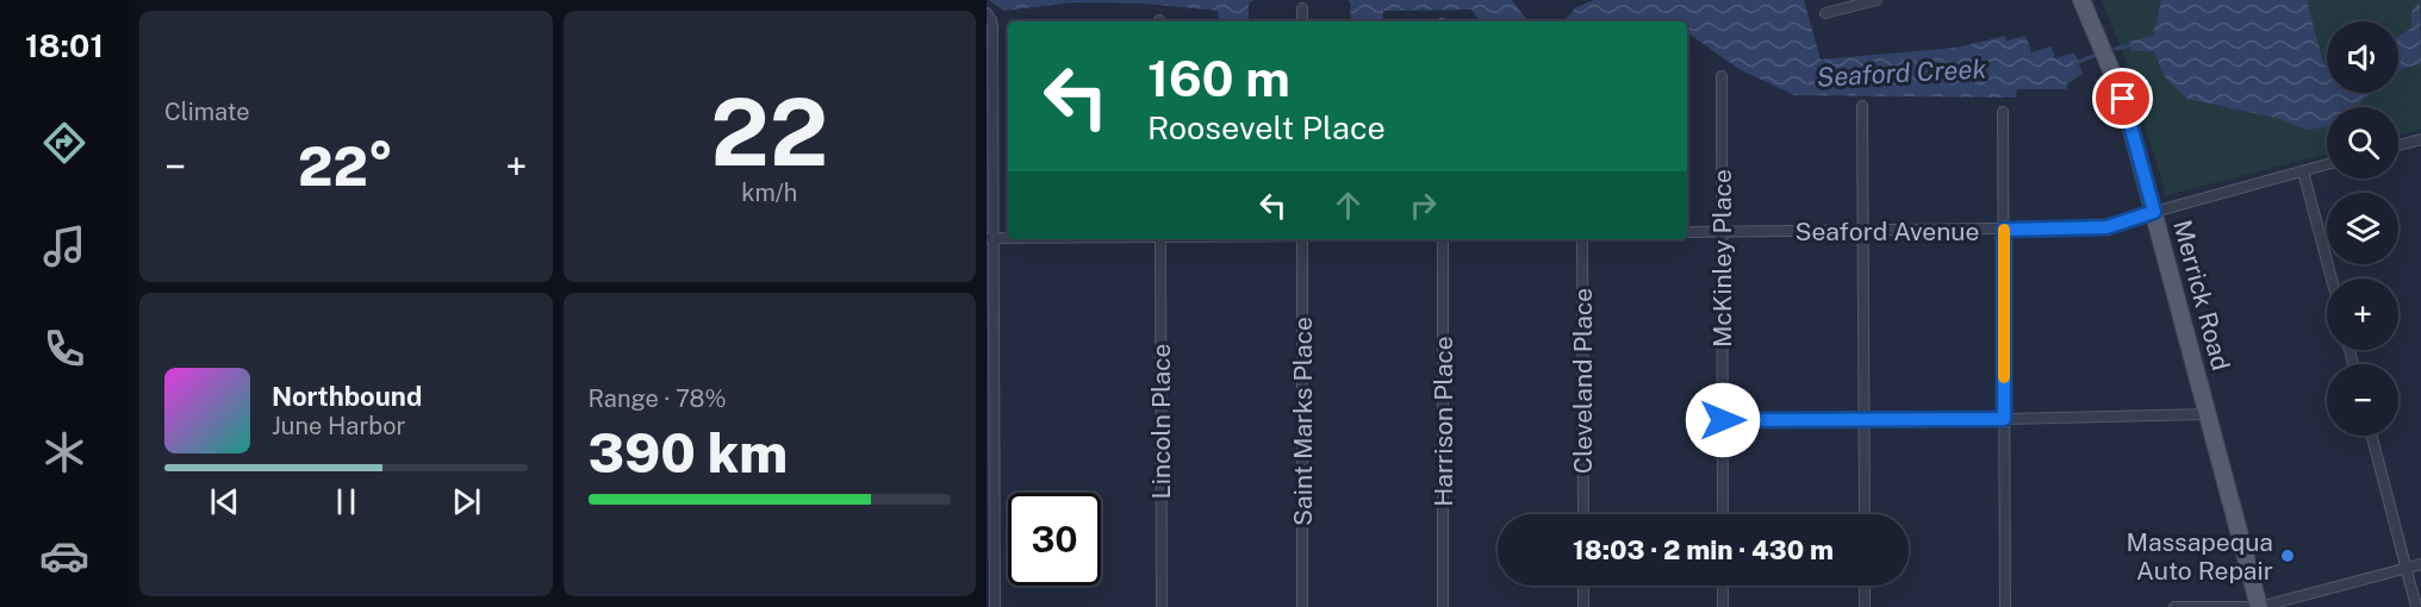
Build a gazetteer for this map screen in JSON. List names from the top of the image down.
{
  "streets": {
    "main road": ["Merrick Road"],
    "street": [
      "Seaford Avenue",
      "McKinley Place",
      "Cleveland Place",
      "Lincoln Place",
      "Saint Marks Place",
      "Harrison Place"
    ]
  },
  "crossings": [
    ["Seaford Avenue", "McKinley Place"],
    ["Seaford Avenue", "Merrick Road"]
  ],
  "water": ["Seaford Creek"],
  "places": ["Massapequa Auto Repair"],
  "page": {
    "tabs": "18:01",
    "tile": [
      "Climate",
      ["22", "km/h"],
      ["Range · 78%", "390 km"]
    ],
    "map_buttons": ["+", "−"],
    "turn": ["160 m", "Roosevelt Place"],
    "heat": ["−", "22°", "+"],
    "song": ["Northbound", "June Harbor"],
    "limit": "30",
    "trip": "18:03 · 2 min · 430 m"
  }
}
